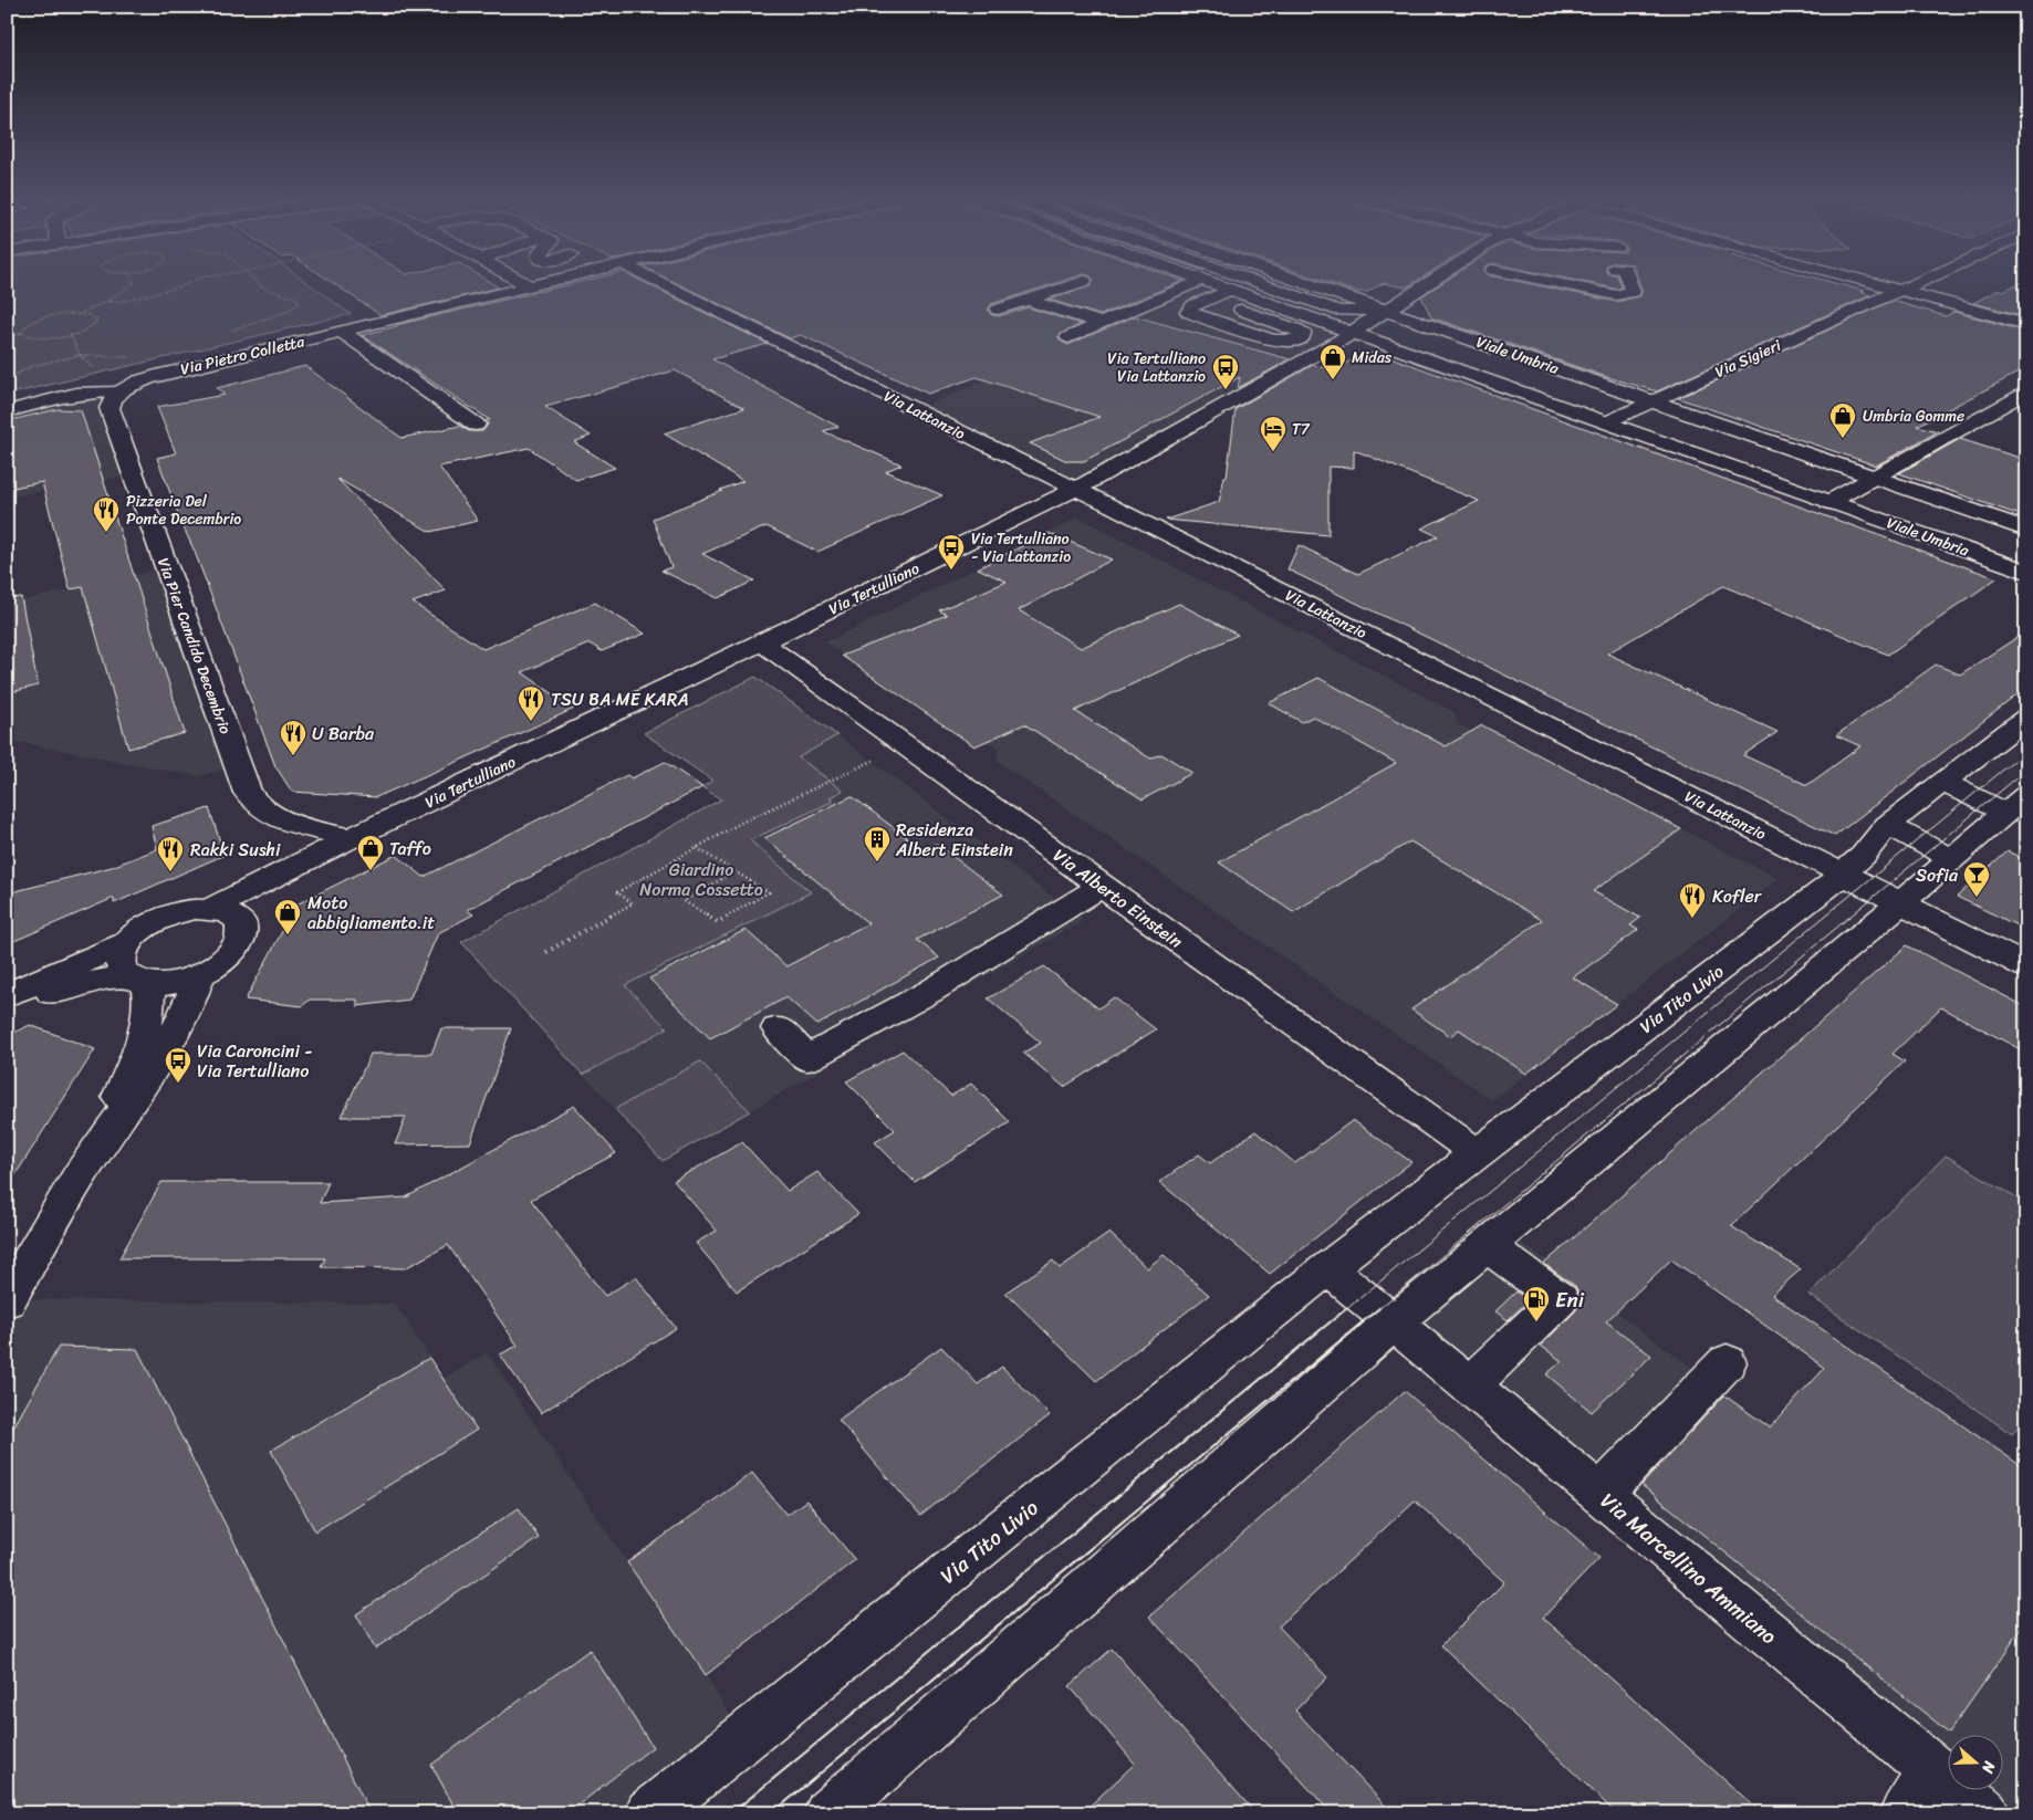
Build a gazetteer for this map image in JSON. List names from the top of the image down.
{
  "streets": {
    "street": [
      "Via Pietro Colletta",
      "Viale Umbria",
      "Via Sigieri",
      "Via Lattanzio",
      "Via Tertulliano",
      "Via Pier Candido Decembrio",
      "Via Alberto Einstein",
      "Via Tito Livio",
      "Via Marcellino Ammiano"
    ]
  },
  "crossings": [
    ["Via Pietro Colletta", "Via Pier Candido Decembrio"],
    ["Viale Umbria", "Via Sigieri"],
    ["Viale Umbria", "Via Tertulliano"],
    ["Via Lattanzio", "Via Tertulliano"],
    ["Via Lattanzio", "Via Tito Livio"],
    ["Via Tertulliano", "Via Pier Candido Decembrio"],
    ["Via Tertulliano", "Via Alberto Einstein"],
    ["Via Alberto Einstein", "Via Tito Livio"]
  ],
  "parks": ["Giardino Norma Cossetto"],
  "places": {
    "shop": [
      "Midas",
      "Umbria Gomme",
      "Taffo",
      "Moto abbigliamento.it"
    ],
    "bus stop": ["Via Tertulliano Via Lattanzio", "Via Tertulliano - Via Lattanzio", "Via Caroncini - Via Tertulliano"],
    "hotel": ["T7"],
    "restaurant": [
      "Pizzeria Del Ponte Decembrio",
      "TSU BA ME KARA",
      "U Barba",
      "Rakki Sushi",
      "Kofler"
    ],
    "building": ["Residenza Albert Einstein"],
    "bar": ["Sofia"],
    "fuel station": ["Eni"]
  },
  "north": "right"
}
